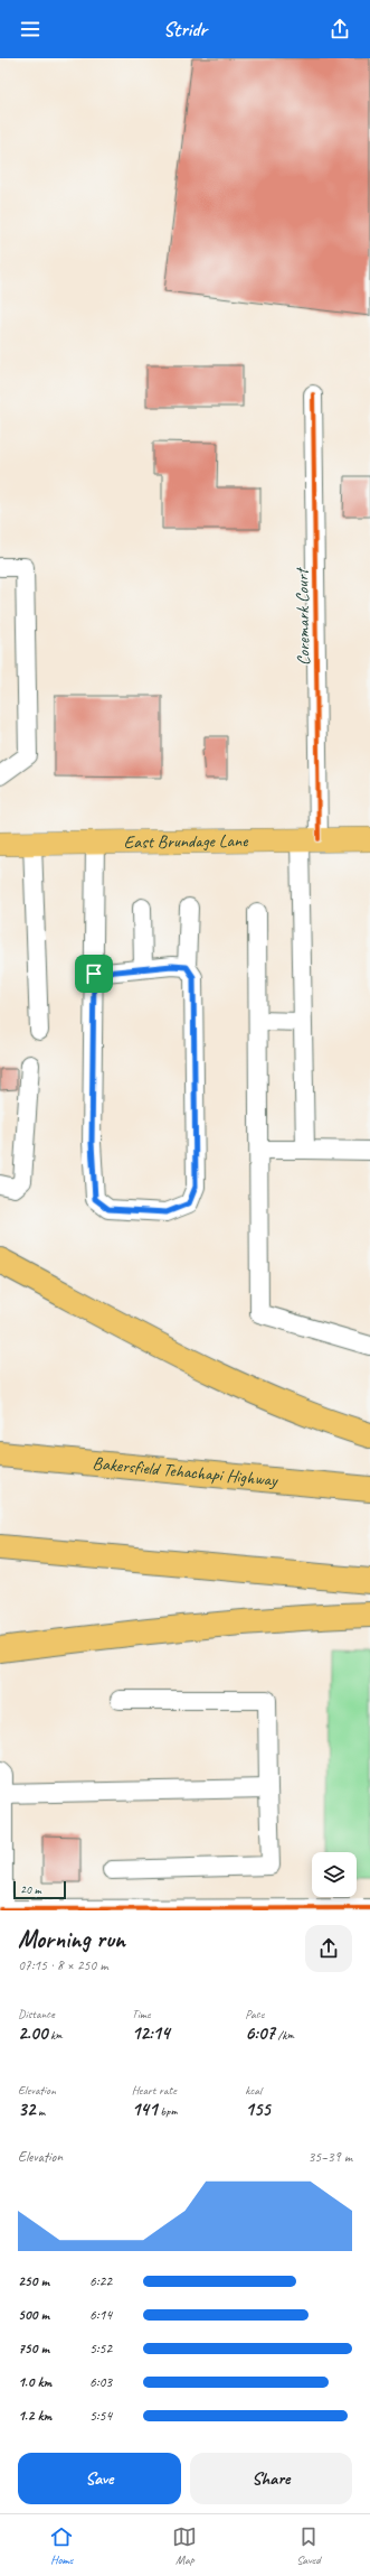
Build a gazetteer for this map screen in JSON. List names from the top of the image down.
{
  "streets": {
    "highway": ["Bakersfield Tehachapi Highway"],
    "main road": ["East Brundage Lane"],
    "street": ["Coremark Court"]
  },
  "crossings": [
    ["Coremark Court", "East Brundage Lane"]
  ],
  "scale_bar": "20 m",
  "page": {
    "header": "Stridr",
    "scale": "20 m",
    "heading": ["Morning run", "07:15 · 8 × 250 m"],
    "stats": [
      ["Distance", "2.00 km"],
      ["Time", "12:14"],
      ["Pace", "6:07 /km"],
      ["Elevation", "32 m"],
      ["Heart rate", "141 bpm"],
      ["kcal", "155"]
    ],
    "chart": ["Elevation", "35–39 m"],
    "list": [
      {
        "name": "250 m",
        "note": "6:22"
      },
      {
        "name": "500 m",
        "note": "6:14"
      },
      {
        "name": "750 m",
        "note": "5:52"
      },
      {
        "name": "1.0 km",
        "note": "6:03"
      },
      {
        "name": "1.2 km",
        "note": "5:54"
      }
    ],
    "buttons": ["Save", "Share"],
    "tabs": ["Home", "Map", "Saved"]
  }
}
